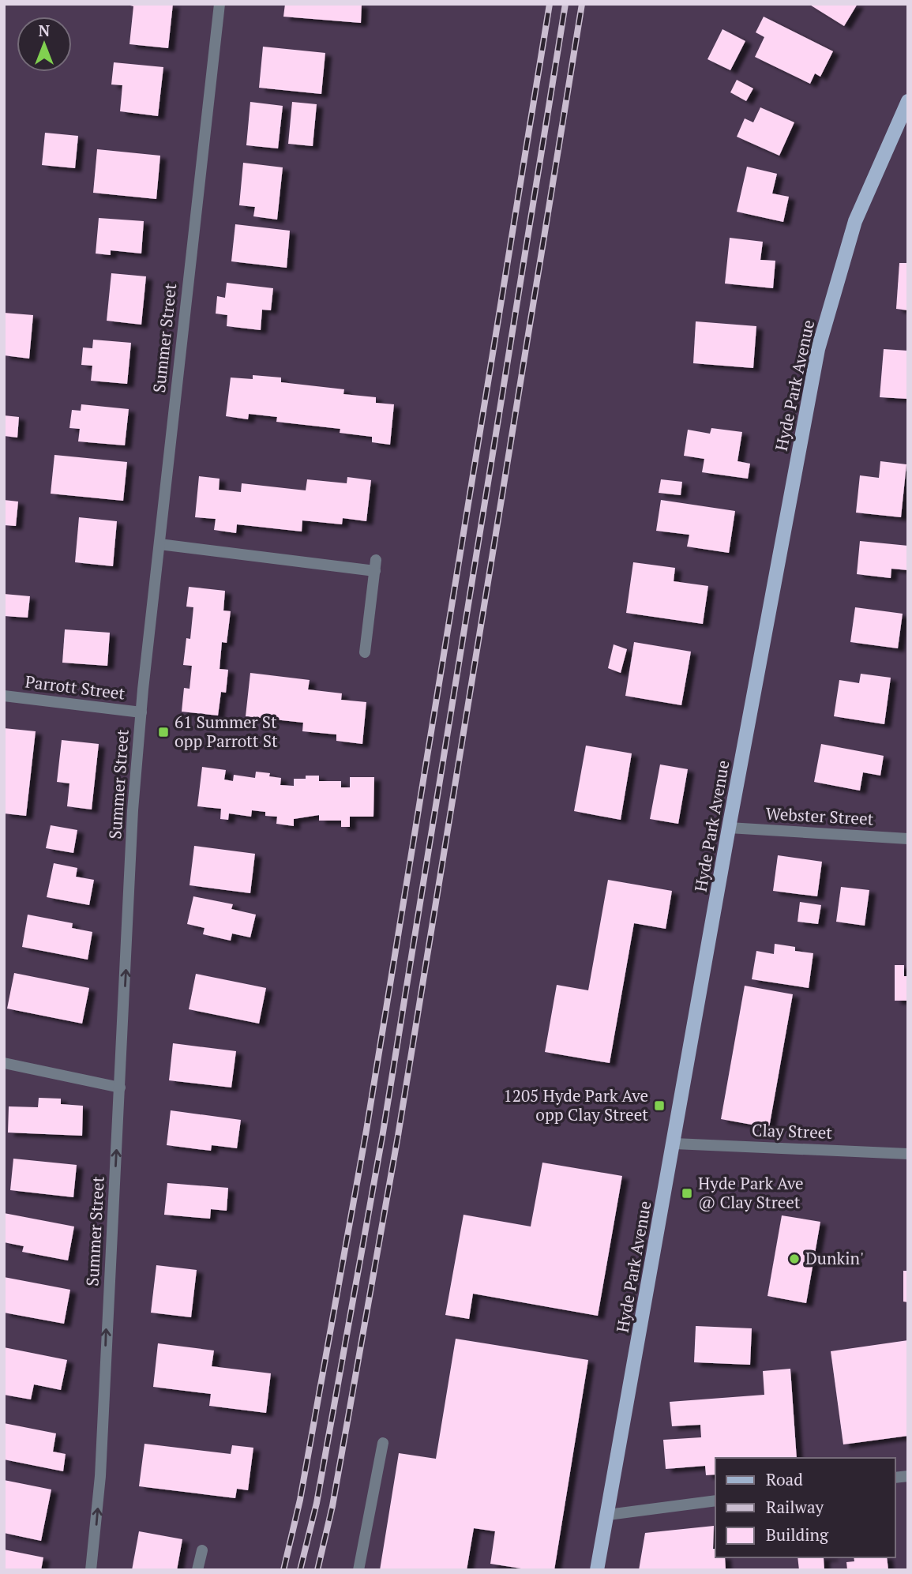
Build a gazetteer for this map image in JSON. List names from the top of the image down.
{
  "streets": {
    "main road": ["Hyde Park Avenue"],
    "street": [
      "Summer Street",
      "Parrott Street",
      "Webster Street",
      "Clay Street"
    ]
  },
  "crossings": [
    ["Summer Street", "Parrott Street"],
    ["Hyde Park Avenue", "Webster Street"],
    ["Hyde Park Avenue", "Clay Street"]
  ],
  "one_way": ["Summer Street"],
  "places": {
    "transit": ["61 Summer St opp Parrott St", "1205 Hyde Park Ave opp Clay Street", "Hyde Park Ave @ Clay Street"],
    "other": ["Dunkin'"]
  },
  "legend": ["Road", "Railway", "Building"],
  "north": "top"
}
